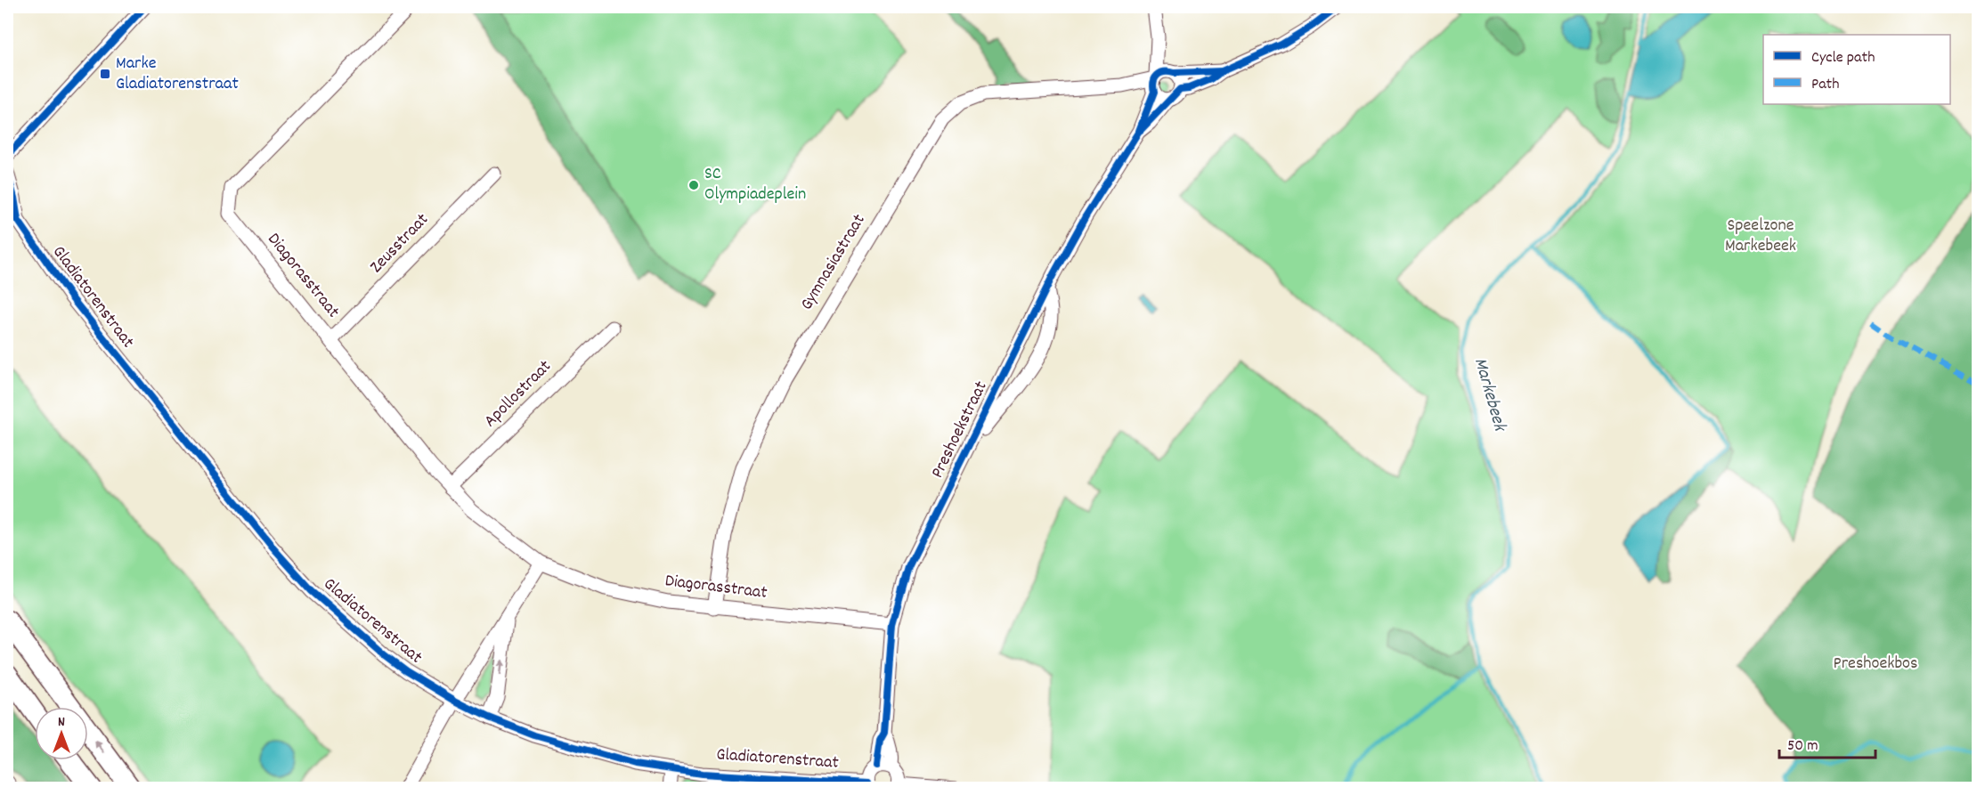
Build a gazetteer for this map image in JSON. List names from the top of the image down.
{
  "streets": {
    "street": [
      "Zeusstraat",
      "Gymnasiastraat",
      "Diagorasstraat",
      "Gladiatorenstraat",
      "Apollostraat",
      "Preshoekstraat"
    ]
  },
  "crossings": [
    ["Zeusstraat", "Diagorasstraat"],
    ["Gymnasiastraat", "Diagorasstraat"],
    ["Gymnasiastraat", "Preshoekstraat"],
    ["Diagorasstraat", "Apollostraat"],
    ["Diagorasstraat", "Preshoekstraat"],
    ["Gladiatorenstraat", "Preshoekstraat"]
  ],
  "water": ["Markebeek"],
  "parks": ["Speelzone Markebeek", "Preshoekbos"],
  "places": {
    "transit": ["Marke Gladiatorenstraat"],
    "other": ["SC Olympiadeplein"]
  },
  "legend": ["Cycle path", "Path"],
  "scale_bar": "50 m",
  "north": "top"
}
